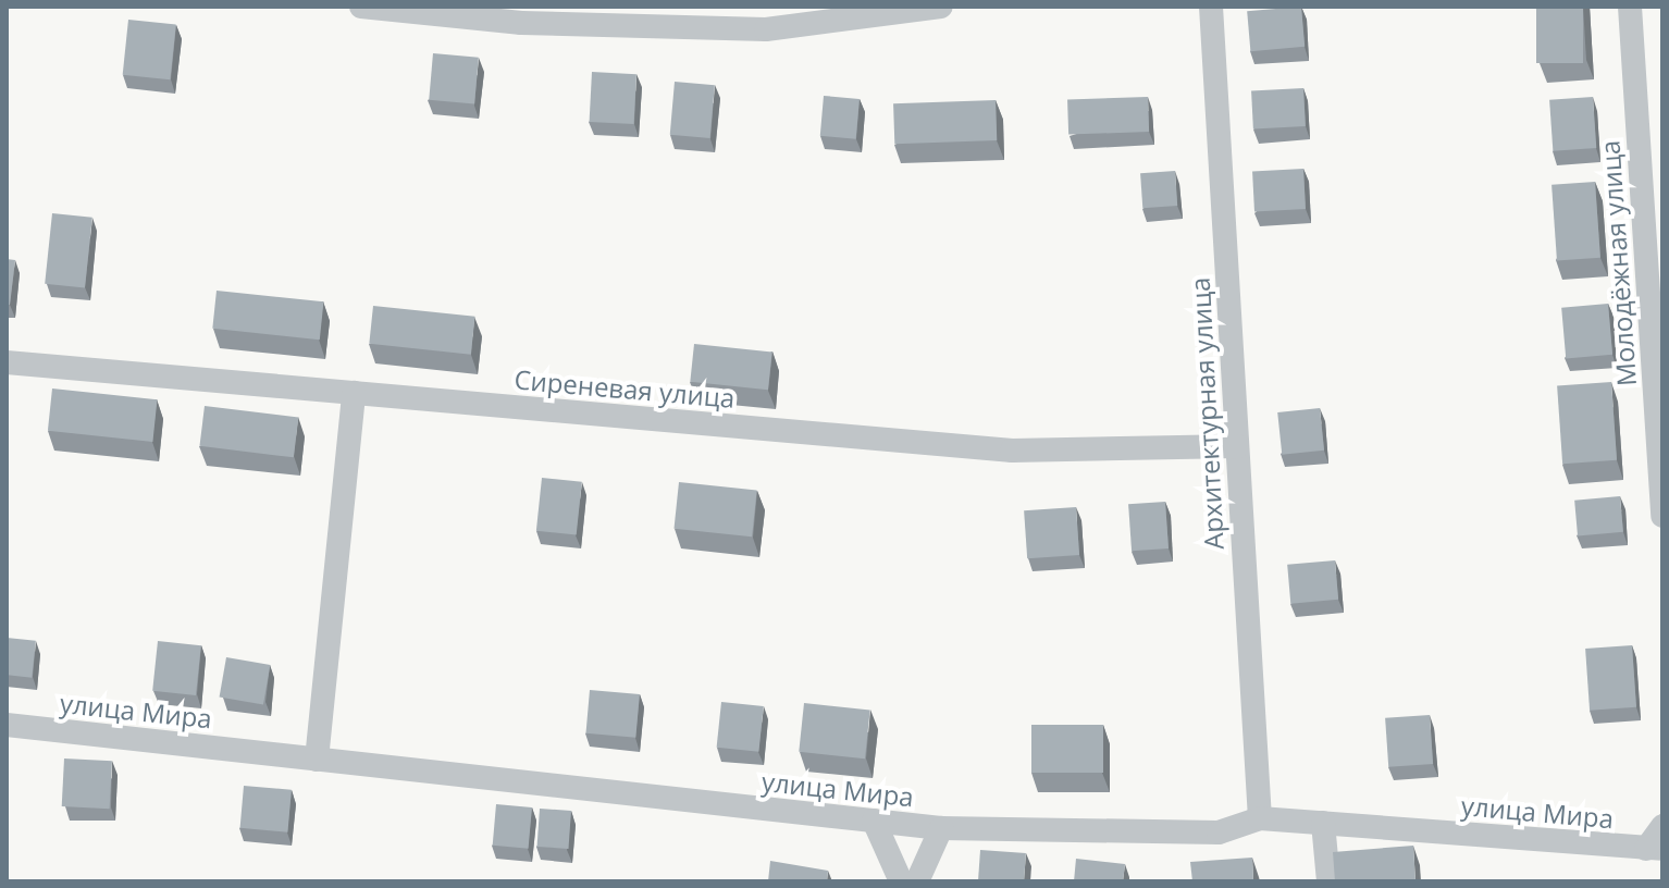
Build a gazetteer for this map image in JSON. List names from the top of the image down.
{
  "streets": {
    "street": [
      "Молодёжная улица",
      "Сиреневая улица",
      "Архитектурная улица",
      "улица Мира"
    ]
  },
  "crossings": [
    ["Сиреневая улица", "Архитектурная улица"],
    ["Архитектурная улица", "улица Мира"]
  ]
}
